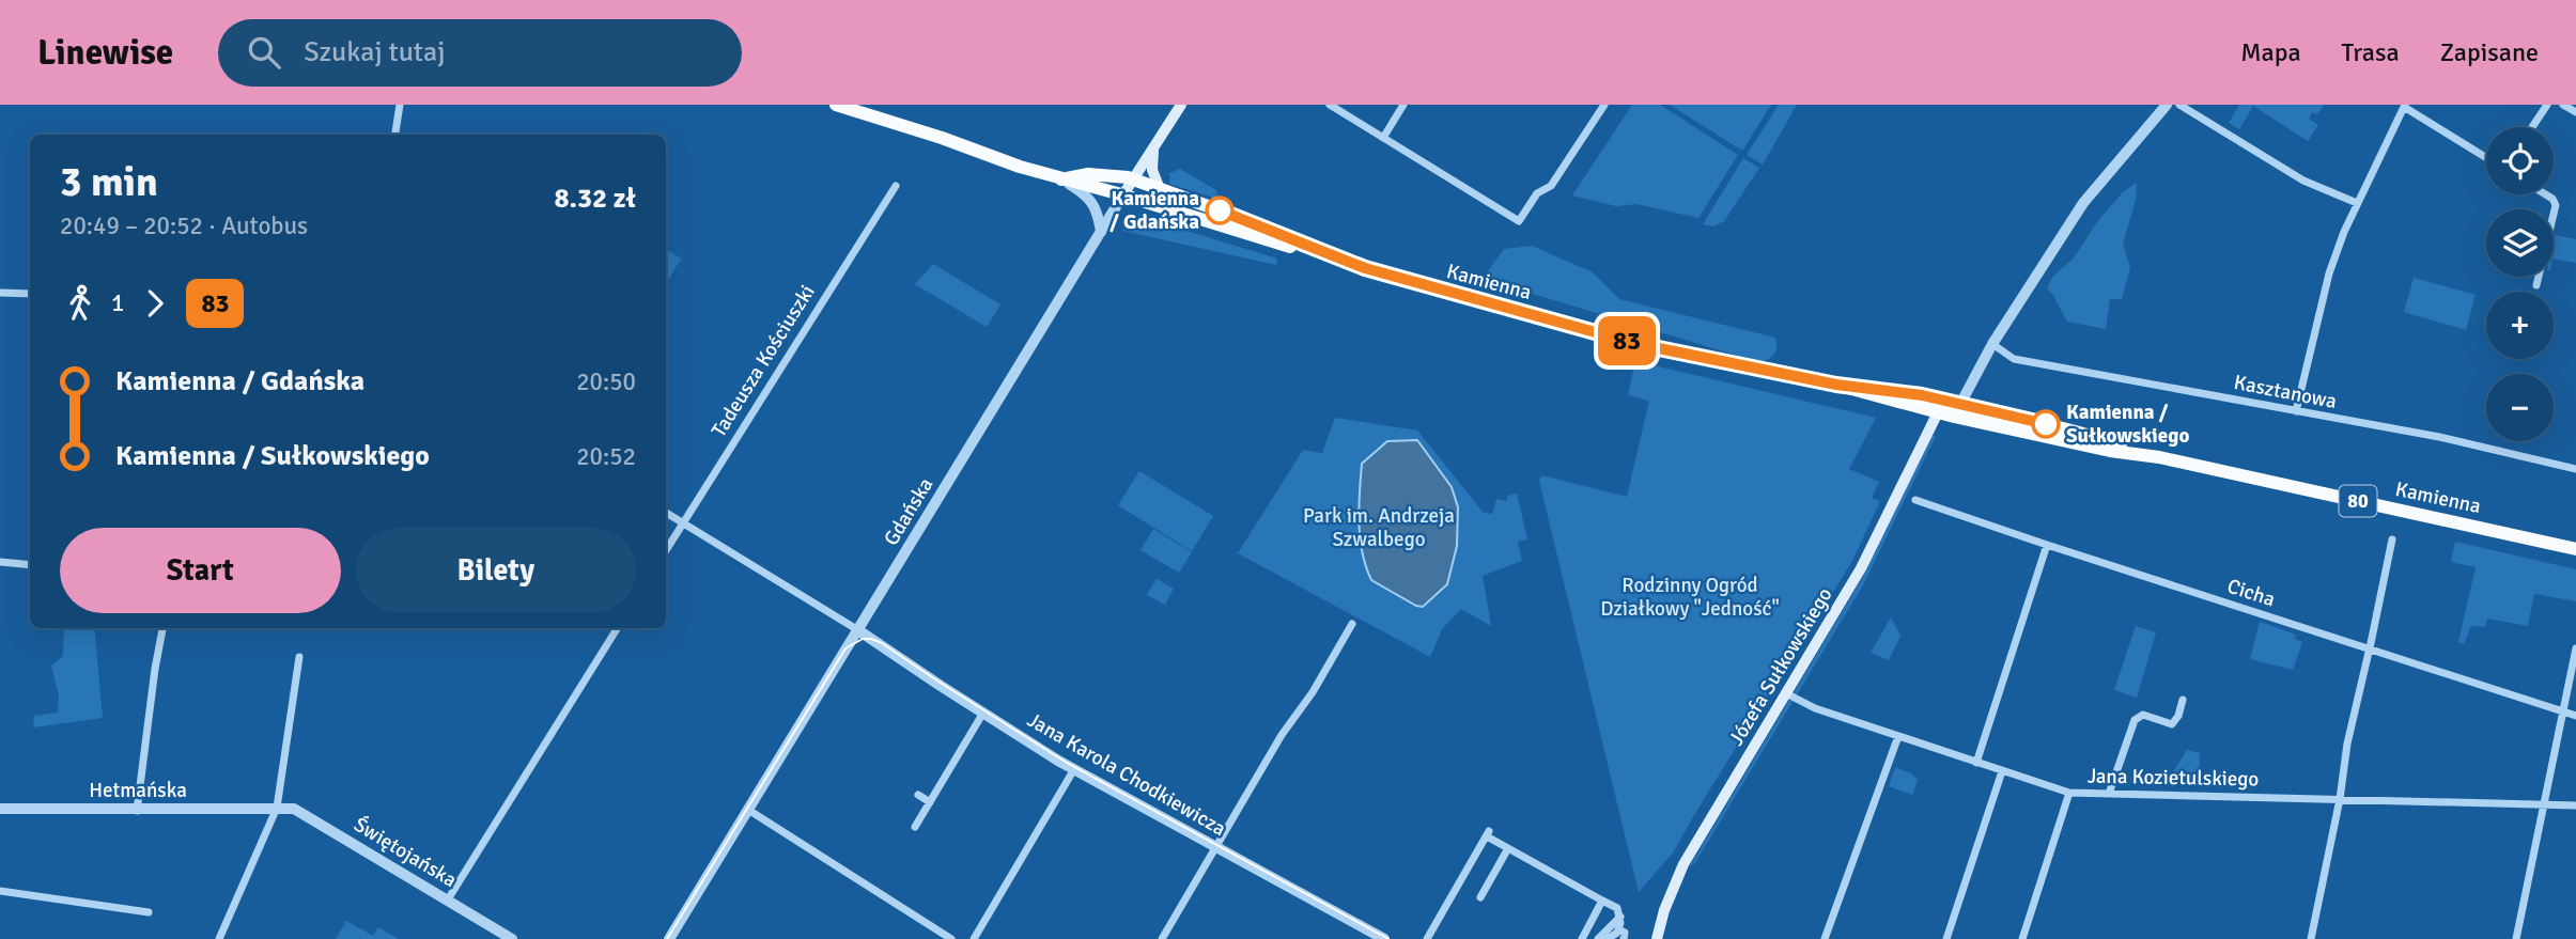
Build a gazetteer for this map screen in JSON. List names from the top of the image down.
{
  "streets": {
    "main road": [
      "Kamienna",
      "80",
      "Gdańska",
      "Józefa Sułkowskiego"
    ],
    "street": [
      "Tadeusza Kościuszki",
      "Kasztanowa",
      "Cicha",
      "Jana Karola Chodkiewicza",
      "Jana Kozietulskiego",
      "Hetmańska",
      "Świętojańska"
    ]
  },
  "crossings": [
    ["Kamienna", "80"],
    ["Kamienna", "Gdańska"],
    ["Kamienna", "Józefa Sułkowskiego"],
    ["80", "Gdańska"],
    ["80", "Józefa Sułkowskiego"],
    ["Gdańska", "Jana Karola Chodkiewicza"],
    ["Józefa Sułkowskiego", "Jana Kozietulskiego"],
    ["Hetmańska", "Świętojańska"]
  ],
  "parks": ["Park im. Andrzeja Szwalbego", "Rodzinny Ogród Działkowy \"Jedność\""],
  "places": ["Kamienna / Gdańska", "Kamienna / Sułkowskiego"],
  "lines": ["bus line 83"],
  "page": {
    "header": "Linewise",
    "search": "Szukaj tutaj",
    "nav": ["Mapa", "Trasa", "Zapisane"],
    "on_map": "83",
    "map_buttons": ["+", "−"],
    "heading": ["3 min", "20:49 – 20:52 · Autobus", "8.32 zł"],
    "legs": ["1", "83"],
    "list": [
      {
        "name": "Kamienna / Gdańska",
        "value": "20:50"
      },
      {
        "name": "Kamienna / Sułkowskiego",
        "value": "20:52"
      }
    ],
    "buttons": ["Start", "Bilety"]
  }
}
